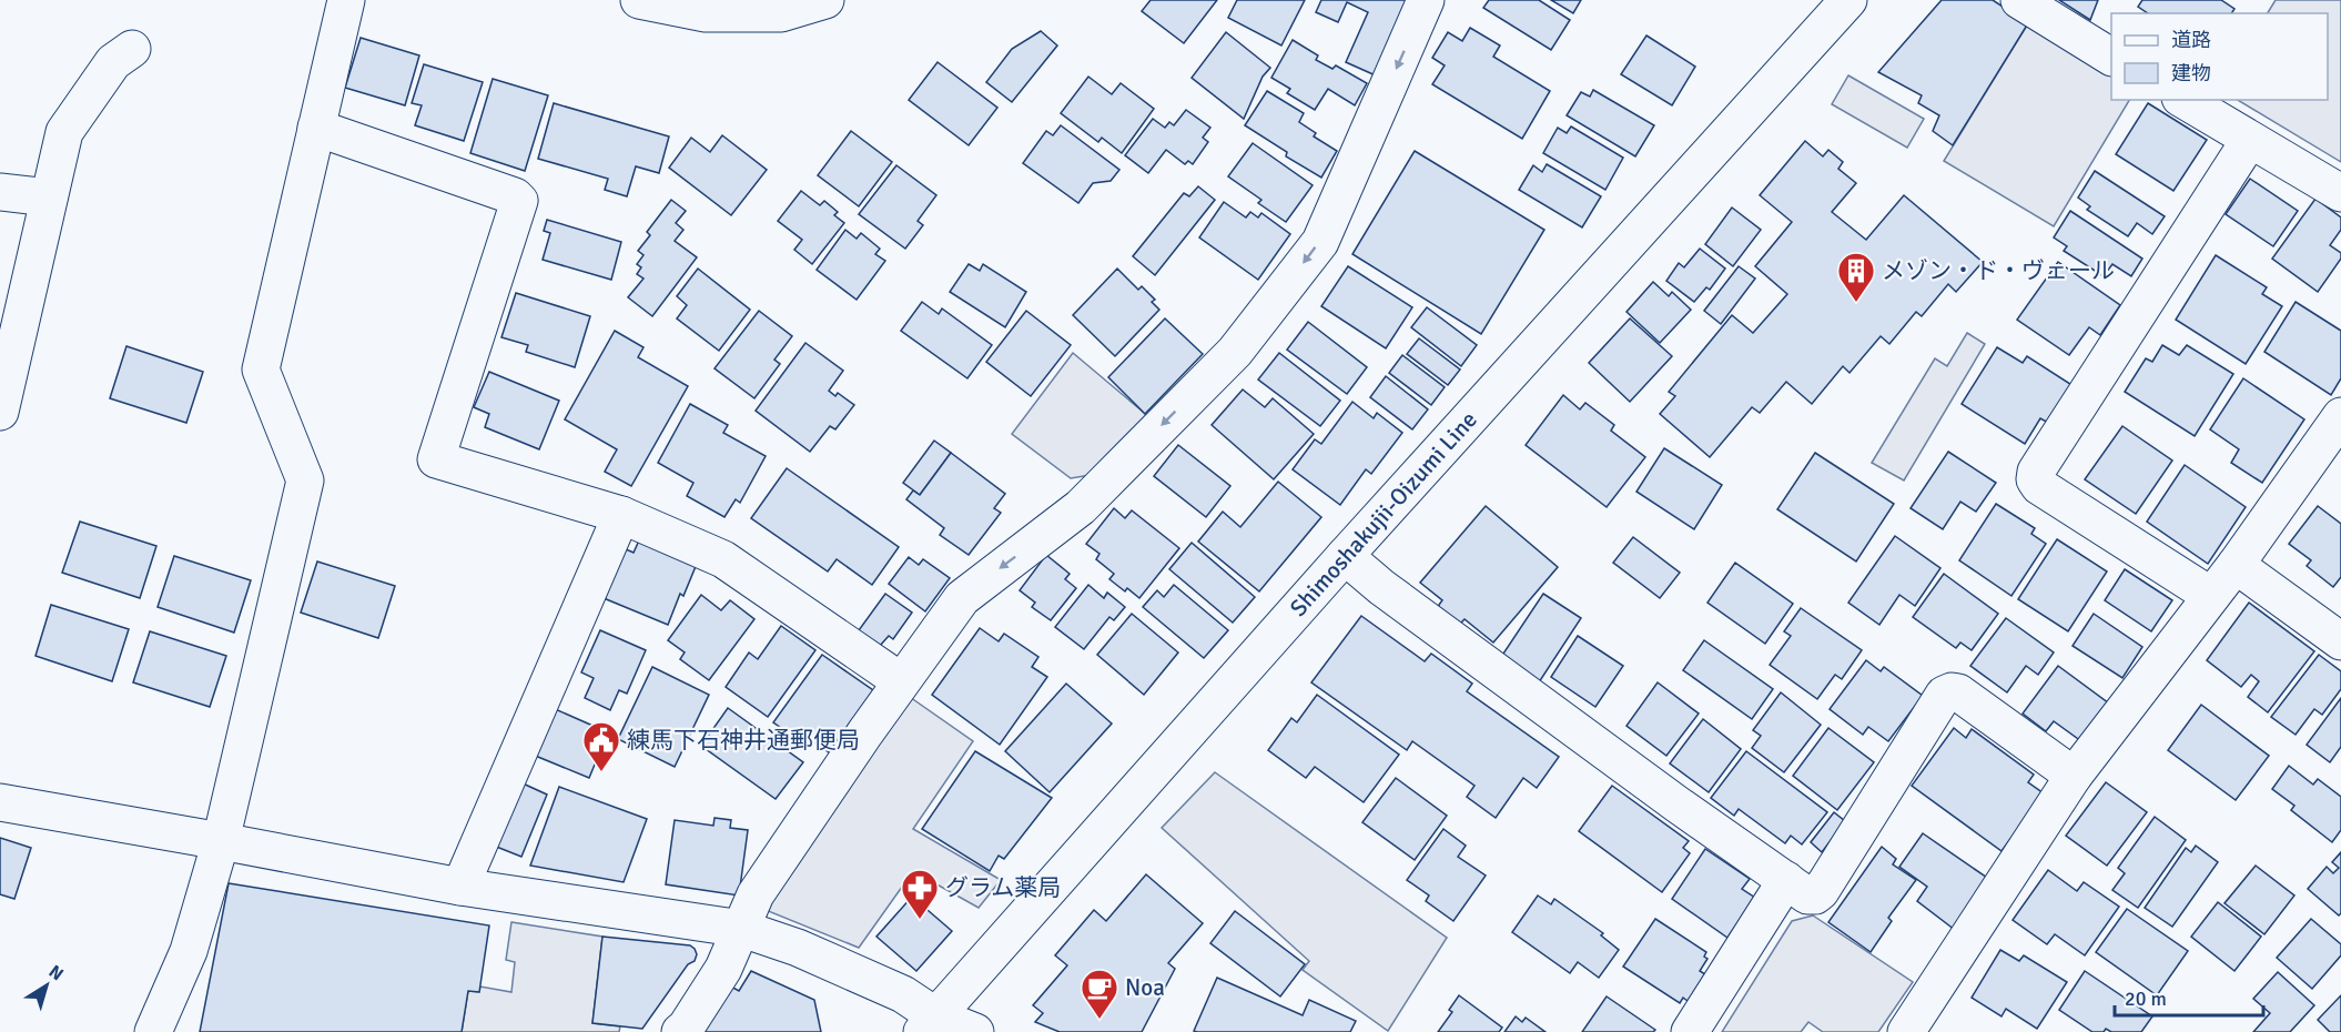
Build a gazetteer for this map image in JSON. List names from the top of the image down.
{
  "streets": {
    "street": ["Shimoshakujii-Oizumi Line"]
  },
  "places": {
    "building": ["メゾン・ド・ヴェール"],
    "public building": ["練馬下石神井通郵便局"],
    "pharmacy": ["グラム薬局"],
    "cafe": ["Noa"]
  },
  "legend": ["道路", "建物"],
  "scale_bar": "20 m",
  "north": "top right"
}
